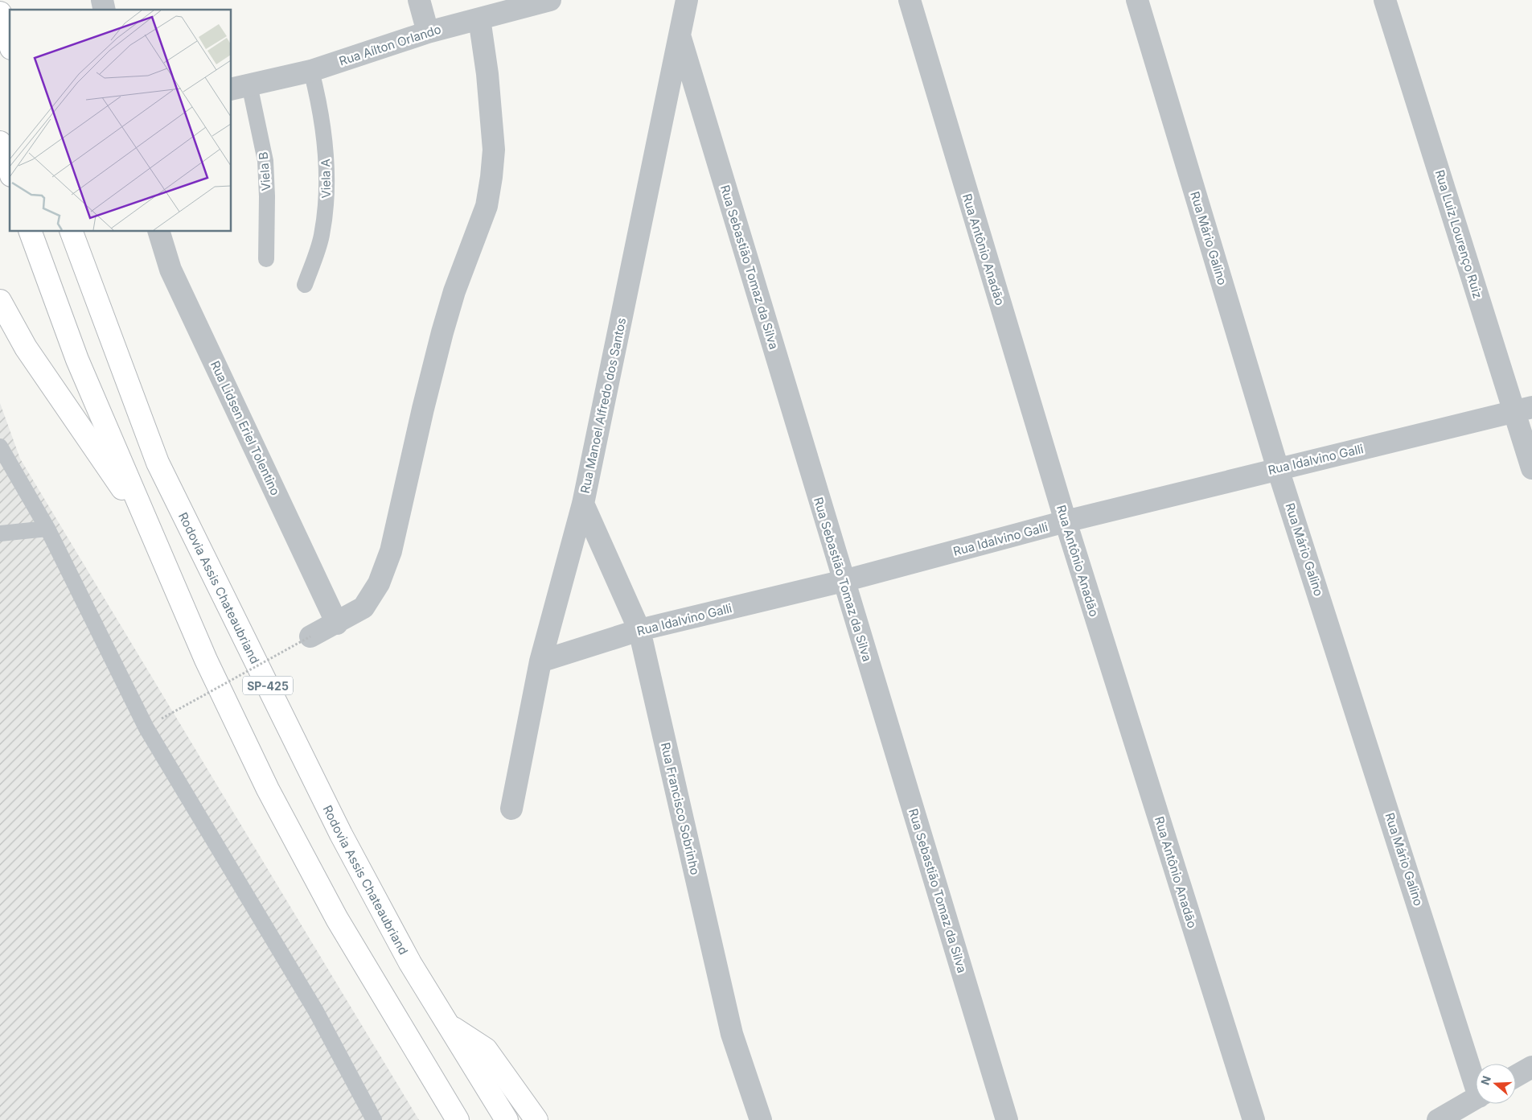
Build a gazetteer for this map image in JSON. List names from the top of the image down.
{
  "streets": {
    "highway": ["Rodovia Assis Chateaubriand", "SP-425"],
    "street": [
      "Rua Aílton Orlando",
      "Rua Luiz Lourenço Ruiz",
      "Rua Mário Galino",
      "Rua Antônio Anadão",
      "Rua Sebastião Tomaz da Silva",
      "Rua Manoel Alfredo dos Santos",
      "Rua Lidsen Eriel Tolentino",
      "Rua Idalvino Galli",
      "Rua Francisco Sobrinho"
    ],
    "lane": ["Viela B", "Viela A"]
  },
  "crossings": [
    ["Rua Aílton Orlando", "Viela B"],
    ["Rua Aílton Orlando", "Viela A"],
    ["Rua Luiz Lourenço Ruiz", "Rua Idalvino Galli"],
    ["Rua Mário Galino", "Rua Idalvino Galli"],
    ["Rua Antônio Anadão", "Rua Idalvino Galli"],
    ["Rua Sebastião Tomaz da Silva", "Rua Manoel Alfredo dos Santos"],
    ["Rua Sebastião Tomaz da Silva", "Rua Idalvino Galli"],
    ["Rua Manoel Alfredo dos Santos", "Rua Idalvino Galli"],
    ["Rua Manoel Alfredo dos Santos", "Rua Francisco Sobrinho"],
    ["Rua Idalvino Galli", "Rua Francisco Sobrinho"]
  ],
  "north": "left"
}
